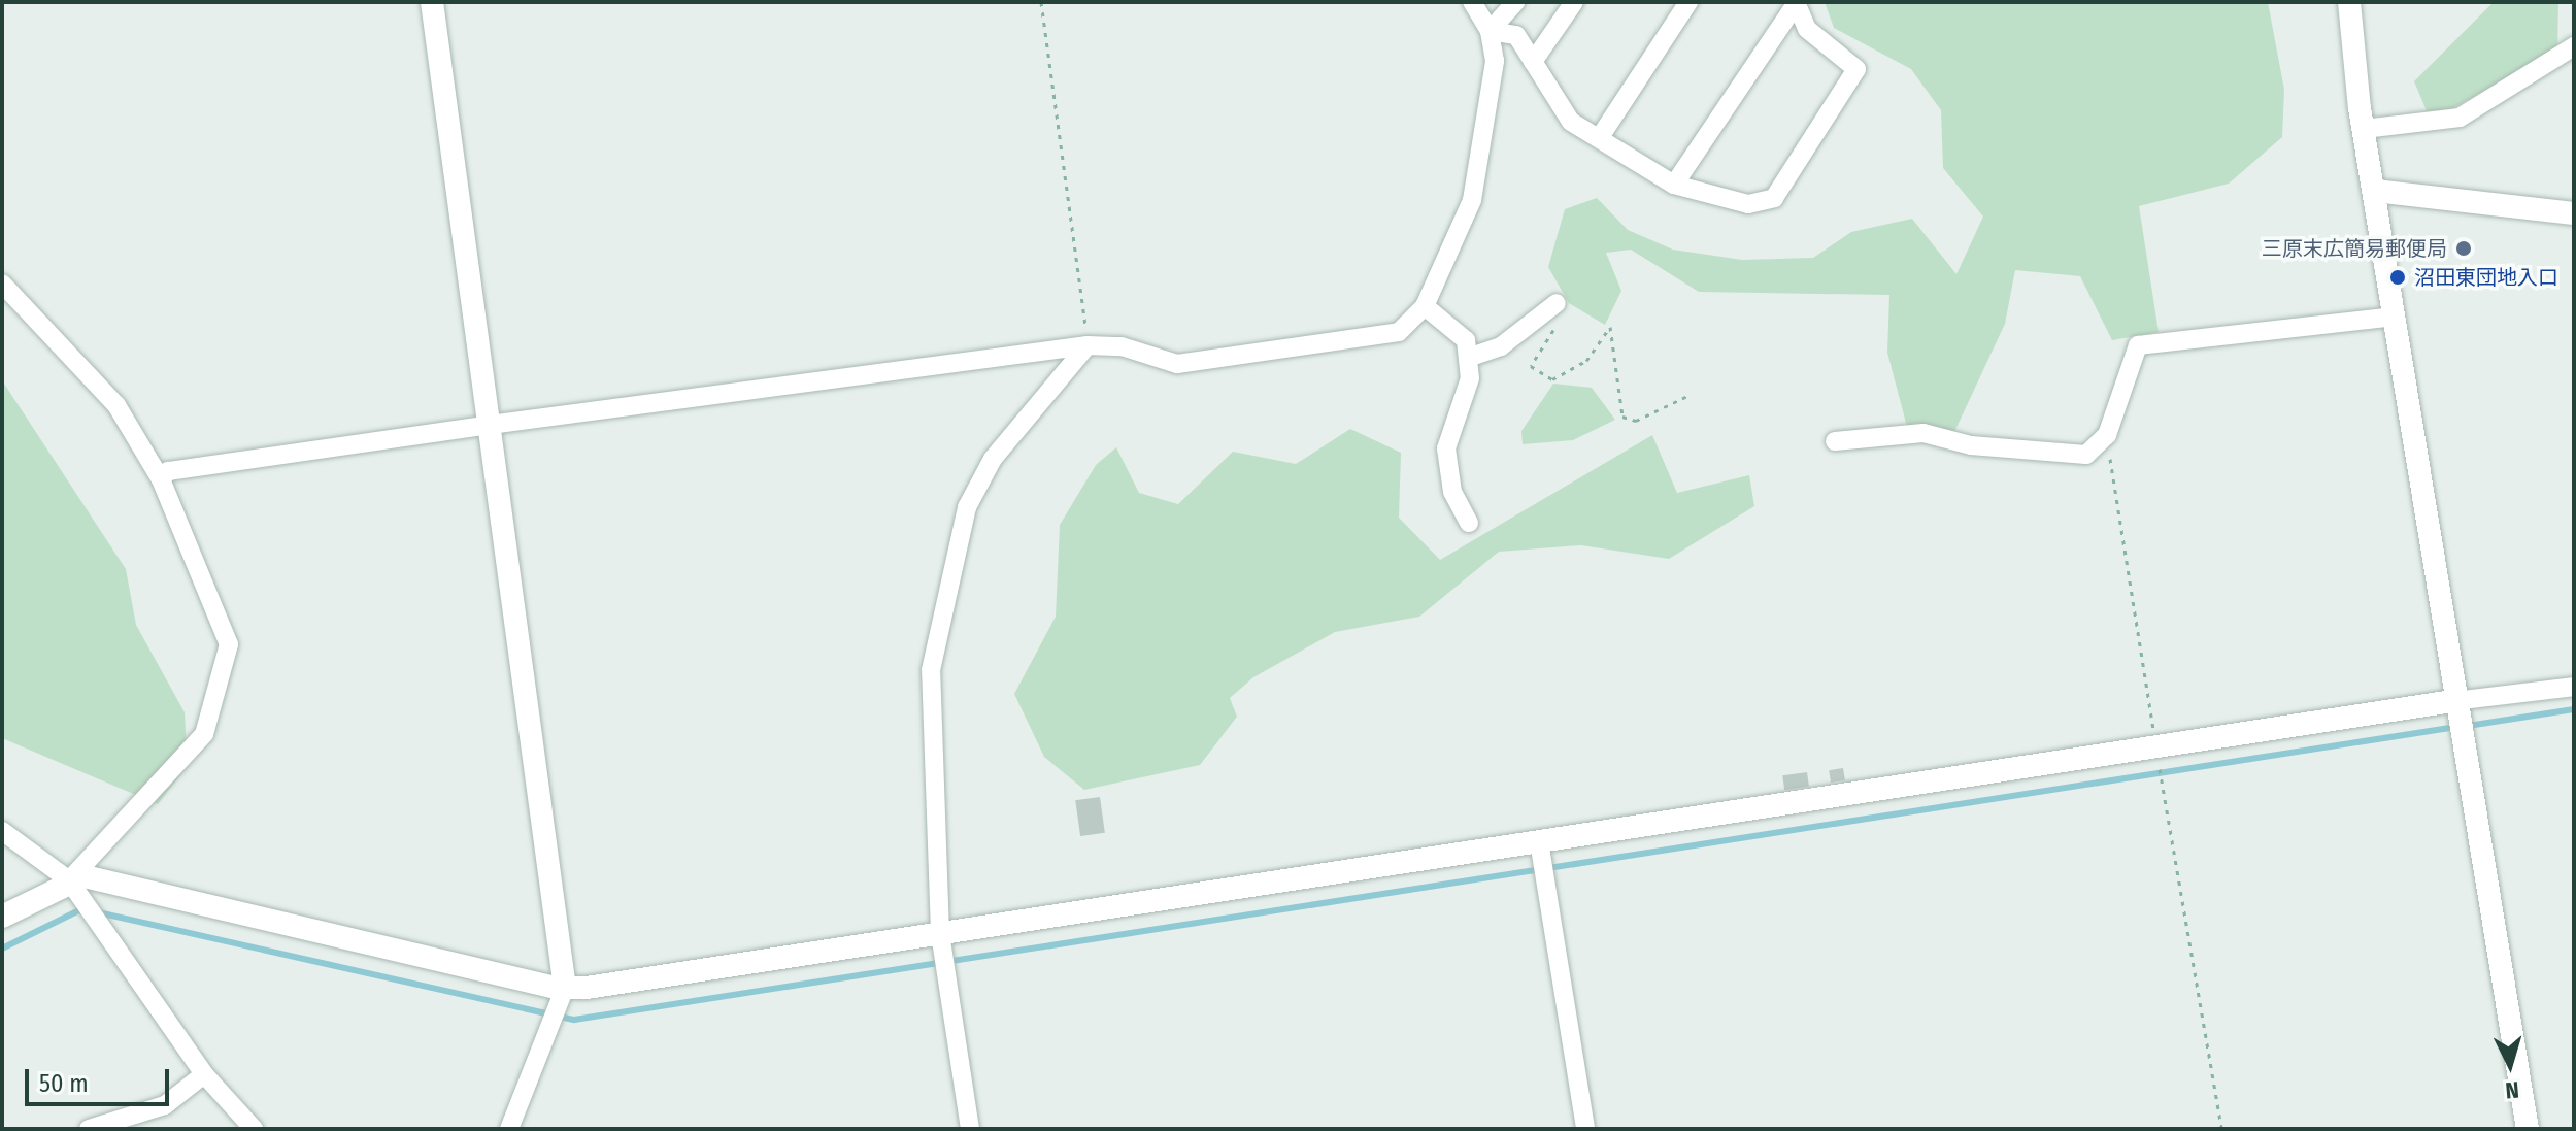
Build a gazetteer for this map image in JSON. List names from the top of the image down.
{
  "places": ["三原末広簡易郵便局", "沼田東団地入口"],
  "scale_bar": "50 m",
  "north": "bottom"
}
